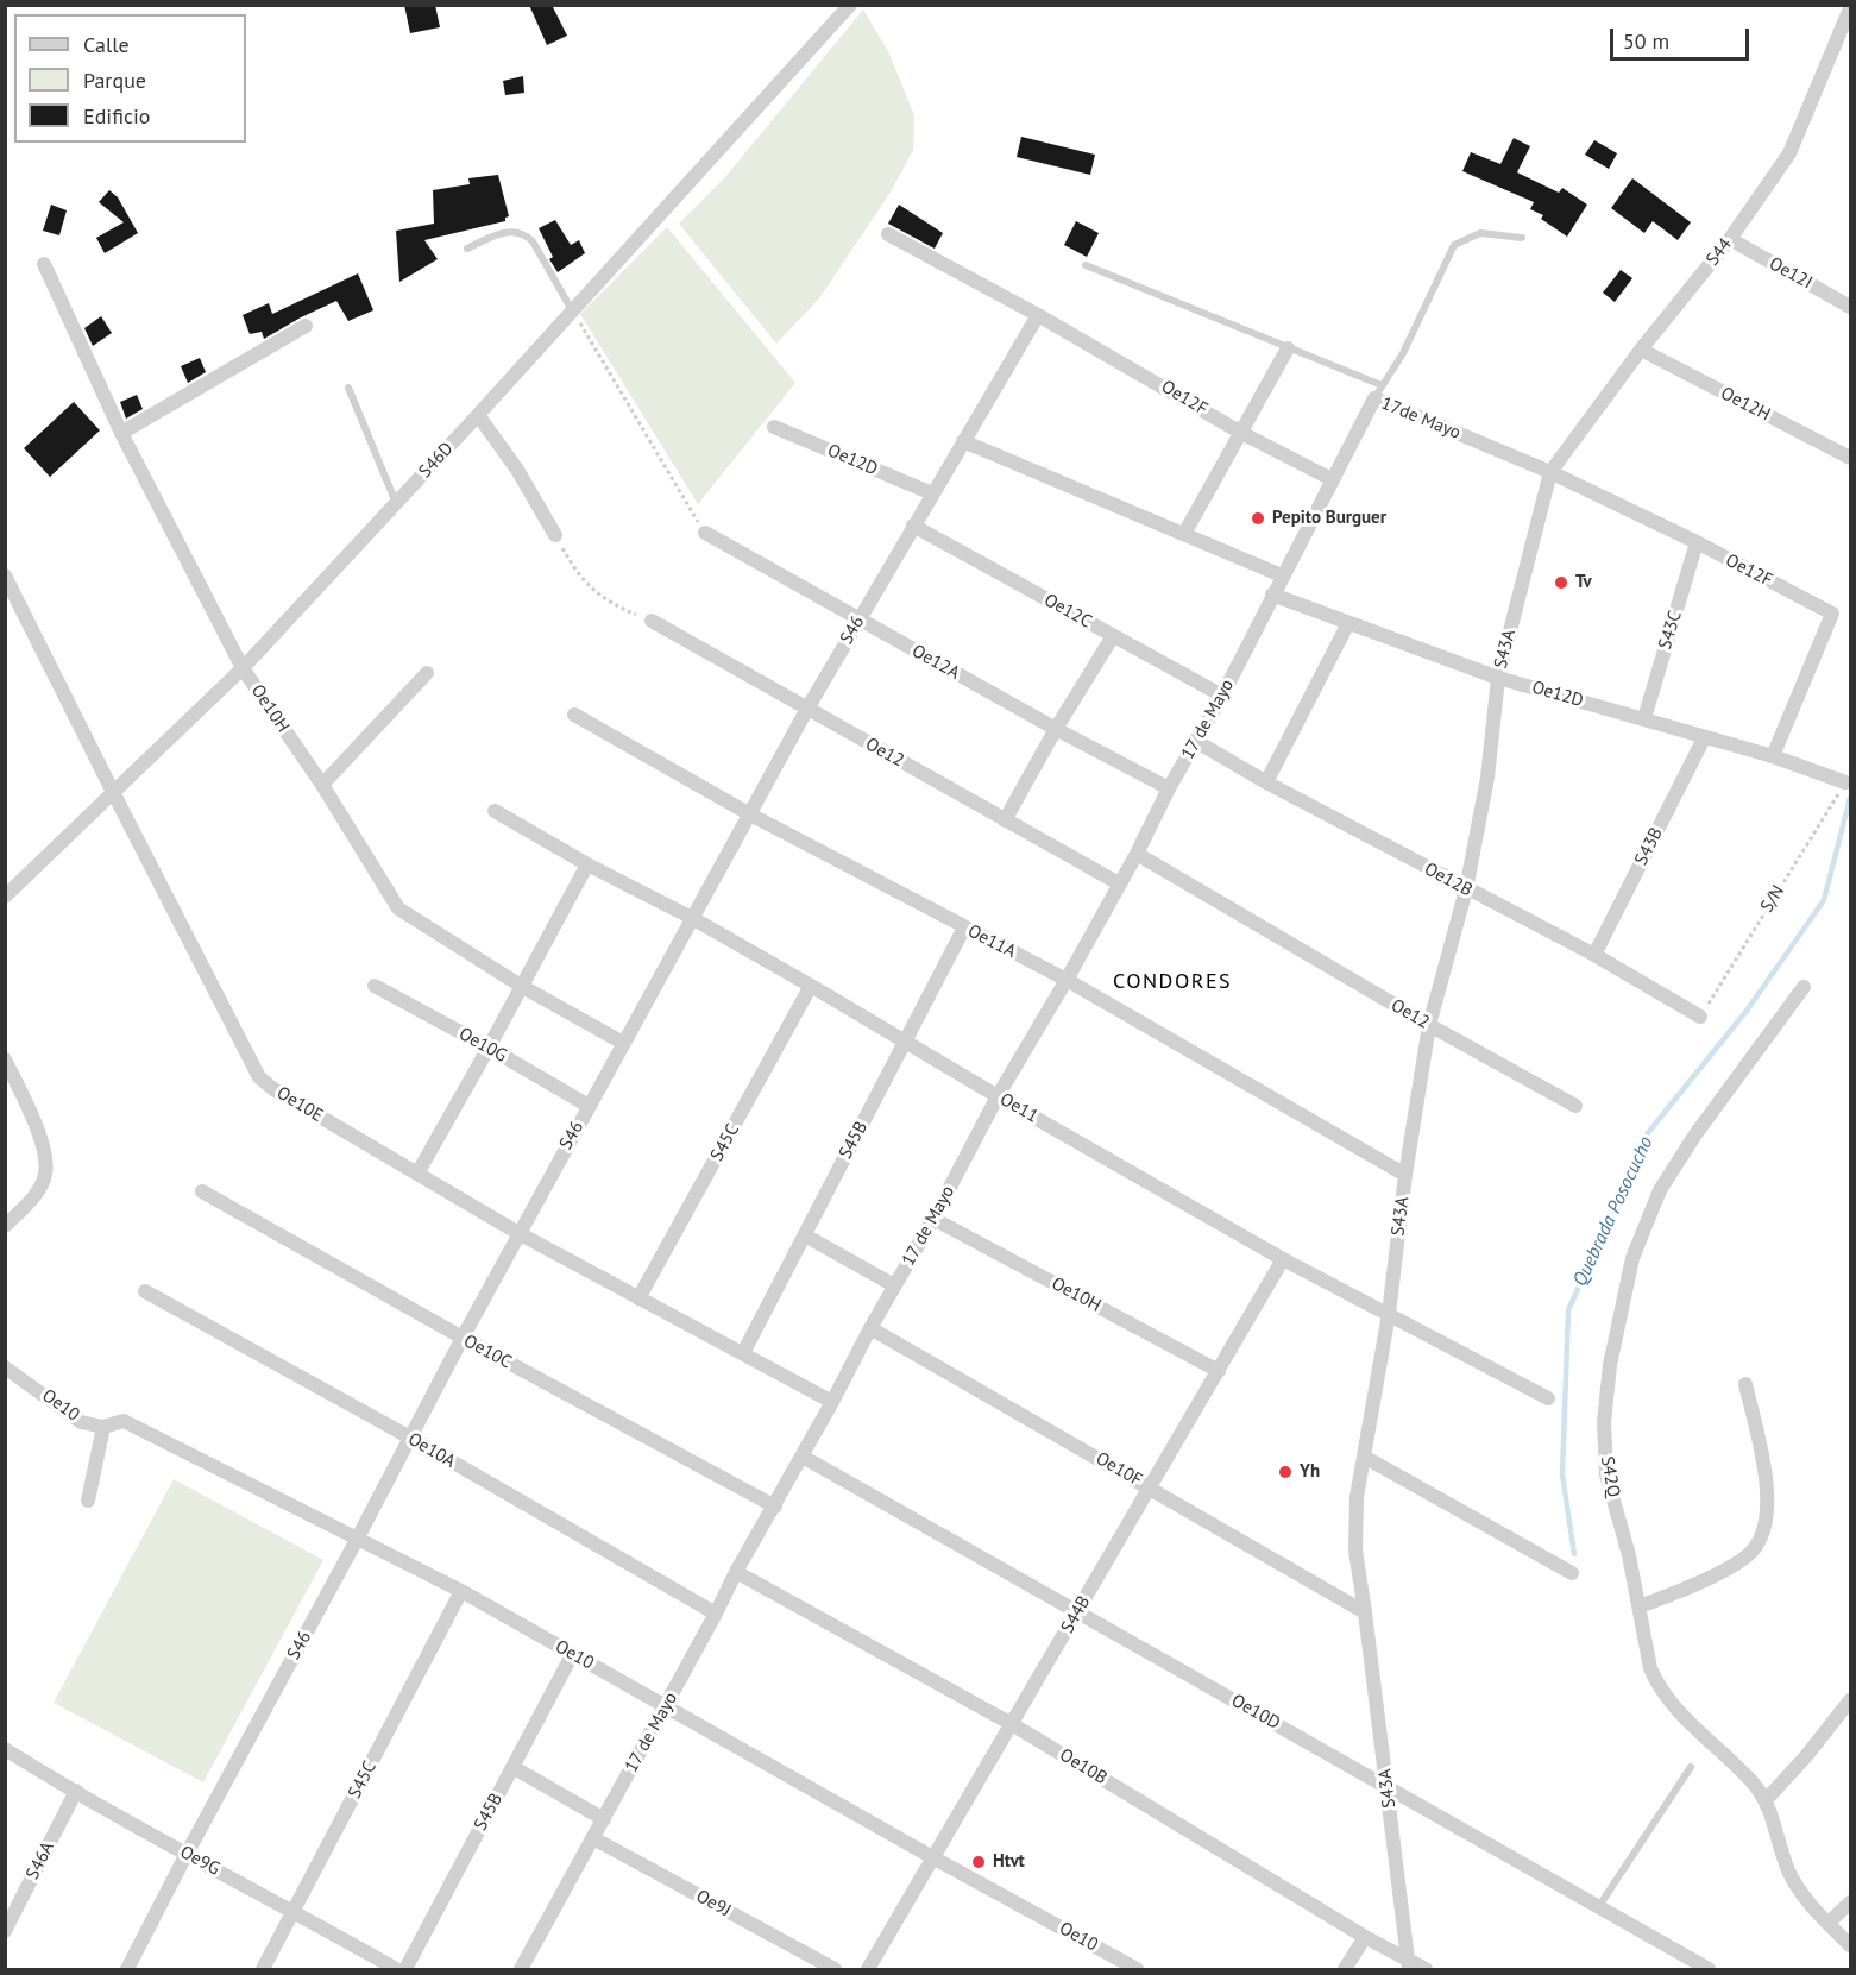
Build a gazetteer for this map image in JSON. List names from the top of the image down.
{
  "streets": {
    "street": [
      "S44",
      "Oe12I",
      "Oe12F",
      "Oe12H",
      "17de Mayo",
      "S46D",
      "Oe12D",
      "Oe12C",
      "S46",
      "S43C",
      "S43A",
      "Oe12A",
      "Oe10H",
      "17 de Mayo",
      "Oe12",
      "S43B",
      "Oe12B",
      "Oe11A",
      "Oe10G",
      "Oe10E",
      "Oe11",
      "S45B",
      "S45C",
      "Oe10C",
      "Oe10",
      "Oe10A",
      "Oe10F",
      "S42Q",
      "S44B",
      "Oe10D",
      "Oe10B",
      "S46A",
      "Oe9G",
      "Oe9J"
    ],
    "path": ["S/N"]
  },
  "crossings": [
    ["S44", "Oe12I"],
    ["S44", "Oe12F"],
    ["S44", "Oe12H"],
    ["S44", "17de Mayo"],
    ["S44", "S43A"],
    ["Oe12F", "17de Mayo"],
    ["Oe12F", "Oe12D"],
    ["Oe12F", "S46"],
    ["Oe12F", "S43C"],
    ["Oe12F", "S43A"],
    ["Oe12F", "17 de Mayo"],
    ["17de Mayo", "S43A"],
    ["17de Mayo", "17 de Mayo"],
    ["S46D", "Oe10H"],
    ["S46D", "Oe10E"],
    ["Oe12D", "S46"],
    ["Oe12D", "S43C"],
    ["Oe12D", "S43A"],
    ["Oe12D", "17 de Mayo"],
    ["Oe12D", "S43B"],
    ["Oe12D", "S/N"],
    ["Oe12C", "S46"],
    ["Oe12C", "17 de Mayo"],
    ["S46", "Oe12A"],
    ["S46", "Oe10H"],
    ["S46", "Oe12"],
    ["S46", "Oe11A"],
    ["S46", "Oe10G"],
    ["S46", "Oe10E"],
    ["S46", "Oe11"],
    ["S46", "Oe10C"],
    ["S46", "Oe10"],
    ["S46", "Oe10A"],
    ["S46", "Oe9G"],
    ["S43A", "Oe12"],
    ["S43A", "Oe12B"],
    ["S43A", "Oe11A"],
    ["S43A", "Oe11"],
    ["S43A", "Oe10F"],
    ["S43A", "Oe10D"],
    ["S43A", "Oe10B"],
    ["Oe12A", "17 de Mayo"],
    ["Oe10H", "17 de Mayo"],
    ["Oe10H", "S44B"],
    ["17 de Mayo", "Oe12"],
    ["17 de Mayo", "Oe12B"],
    ["17 de Mayo", "Oe11A"],
    ["17 de Mayo", "Oe10E"],
    ["17 de Mayo", "Oe11"],
    ["17 de Mayo", "Oe10C"],
    ["17 de Mayo", "Oe10"],
    ["17 de Mayo", "Oe10A"],
    ["17 de Mayo", "Oe10F"],
    ["17 de Mayo", "Oe10D"],
    ["17 de Mayo", "Oe10B"],
    ["17 de Mayo", "Oe9J"],
    ["S43B", "Oe12B"],
    ["Oe12B", "S/N"],
    ["Oe11A", "S45B"],
    ["Oe10E", "S45B"],
    ["Oe10E", "S45C"],
    ["Oe11", "S45B"],
    ["Oe11", "S45C"],
    ["Oe11", "S44B"],
    ["S45B", "Oe10"],
    ["S45C", "Oe10"],
    ["S45C", "Oe9G"],
    ["Oe10", "S44B"],
    ["Oe10F", "S44B"],
    ["S44B", "Oe10D"],
    ["S44B", "Oe10B"],
    ["S46A", "Oe9G"]
  ],
  "districts": ["CONDORES"],
  "water": ["Quebrada Posocucho"],
  "places": [
    "Pepito Burguer",
    "Tv",
    "Yh",
    "Htvt"
  ],
  "legend": ["Calle", "Parque", "Edificio"],
  "scale_bar": "50 m"
}
